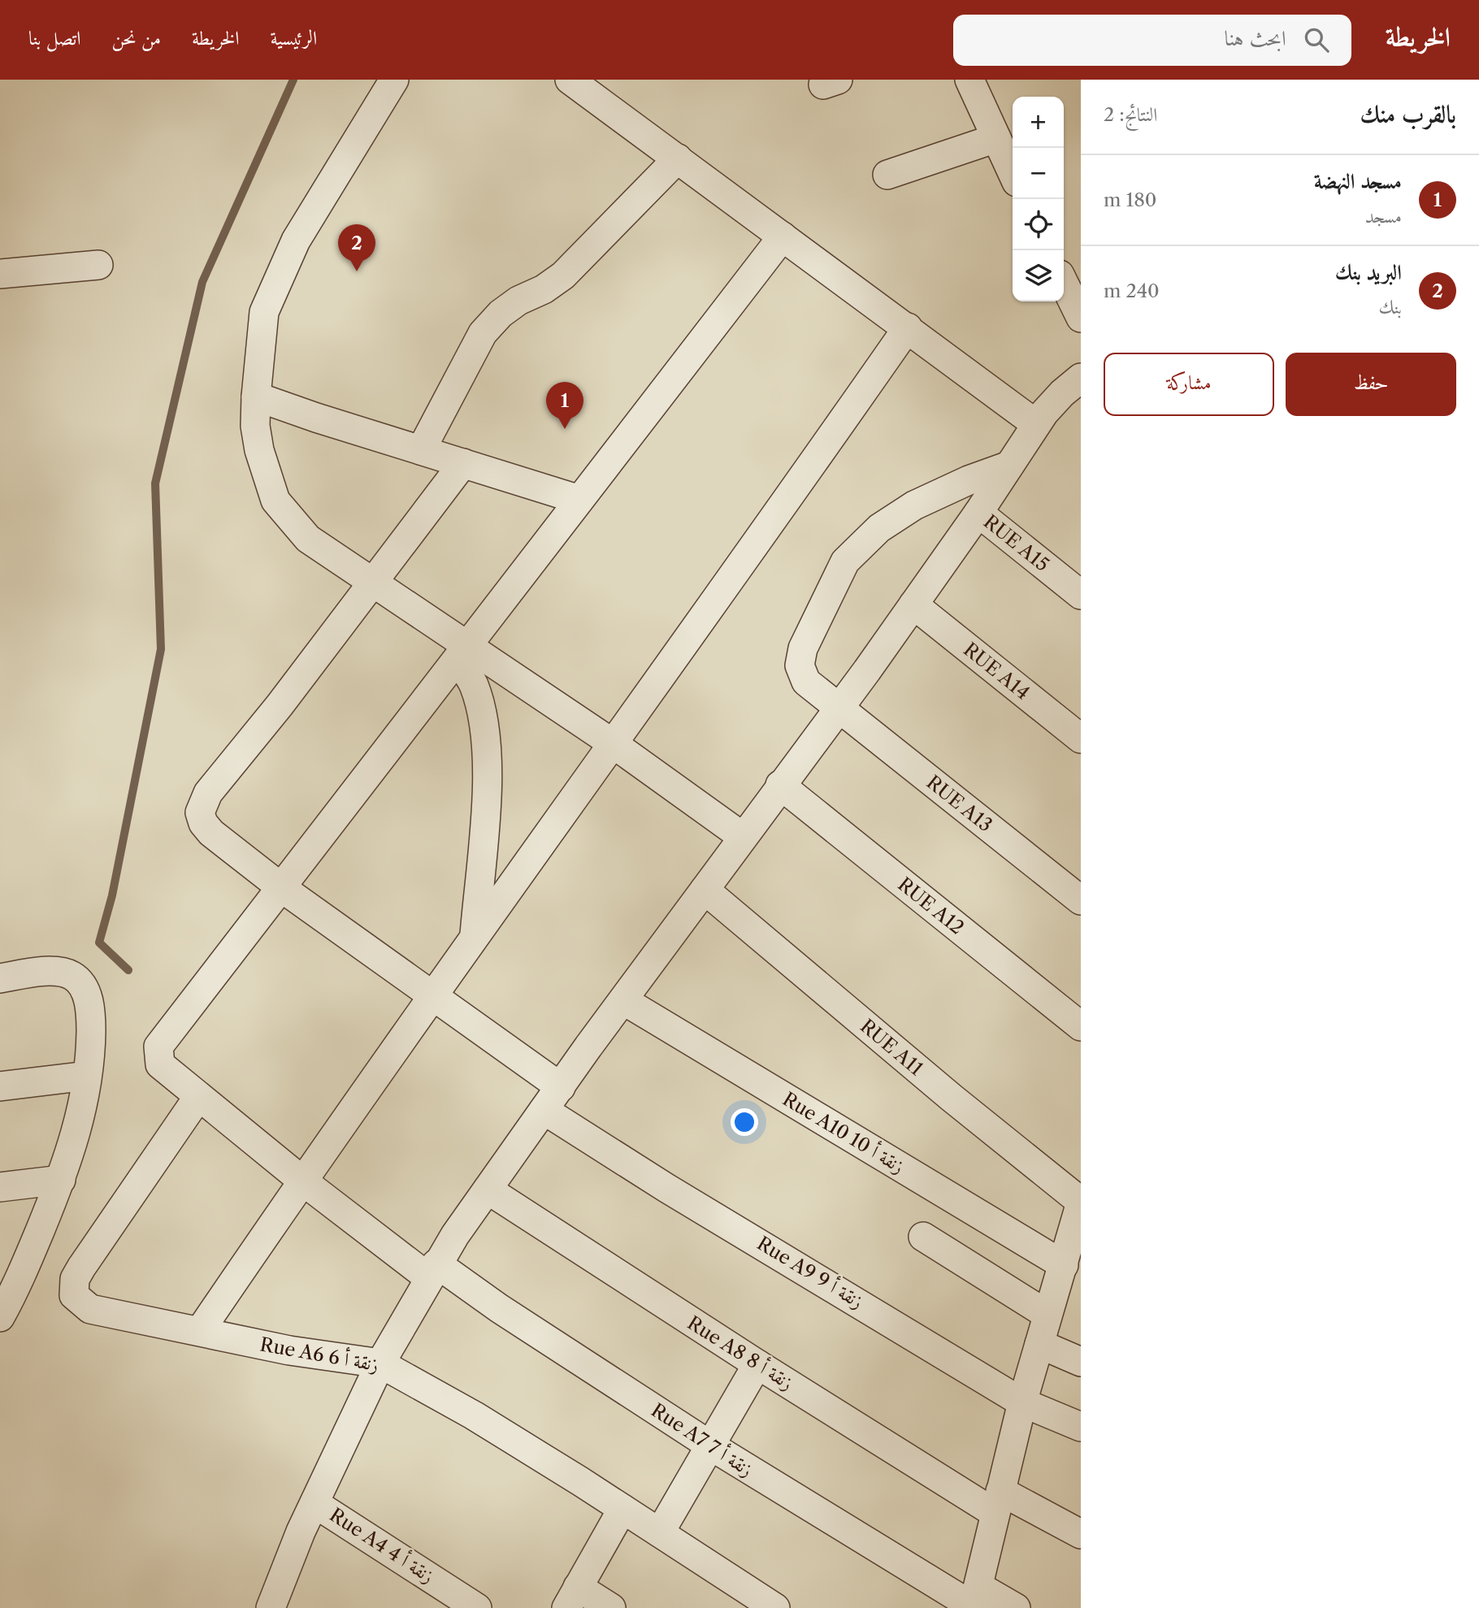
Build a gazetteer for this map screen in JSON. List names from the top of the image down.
{
  "streets": {
    "street": [
      "RUE A15",
      "RUE A14",
      "RUE A13",
      "RUE A12",
      "RUE A11",
      "Rue A10 زنقة أ 10",
      "Rue A9 زنقة أ 9",
      "Rue A8 زنقة أ 8",
      "Rue A6 زنقة أ 6",
      "Rue A7 زنقة أ 7",
      "Rue A4 زنقة أ 4"
    ]
  },
  "crossings": [
    ["Rue A6 زنقة أ 6", "Rue A7 زنقة أ 7"]
  ],
  "page": {
    "header": "الخريطة",
    "search": "ابحث هنا",
    "nav": [
      "الرئيسية",
      "الخريطة",
      "من نحن",
      "اتصل بنا"
    ],
    "heading": ["بالقرب منك", "النتائج: 2"],
    "map_buttons": ["+", "−"],
    "list": [
      {
        "mark": "1",
        "name": "مسجد النهضة",
        "note": "مسجد",
        "value": "180 m"
      },
      {
        "mark": "2",
        "name": "البريد بنك",
        "note": "بنك",
        "value": "240 m"
      }
    ],
    "pins": ["2", "1"],
    "buttons": ["حفظ", "مشاركة"]
  }
}
